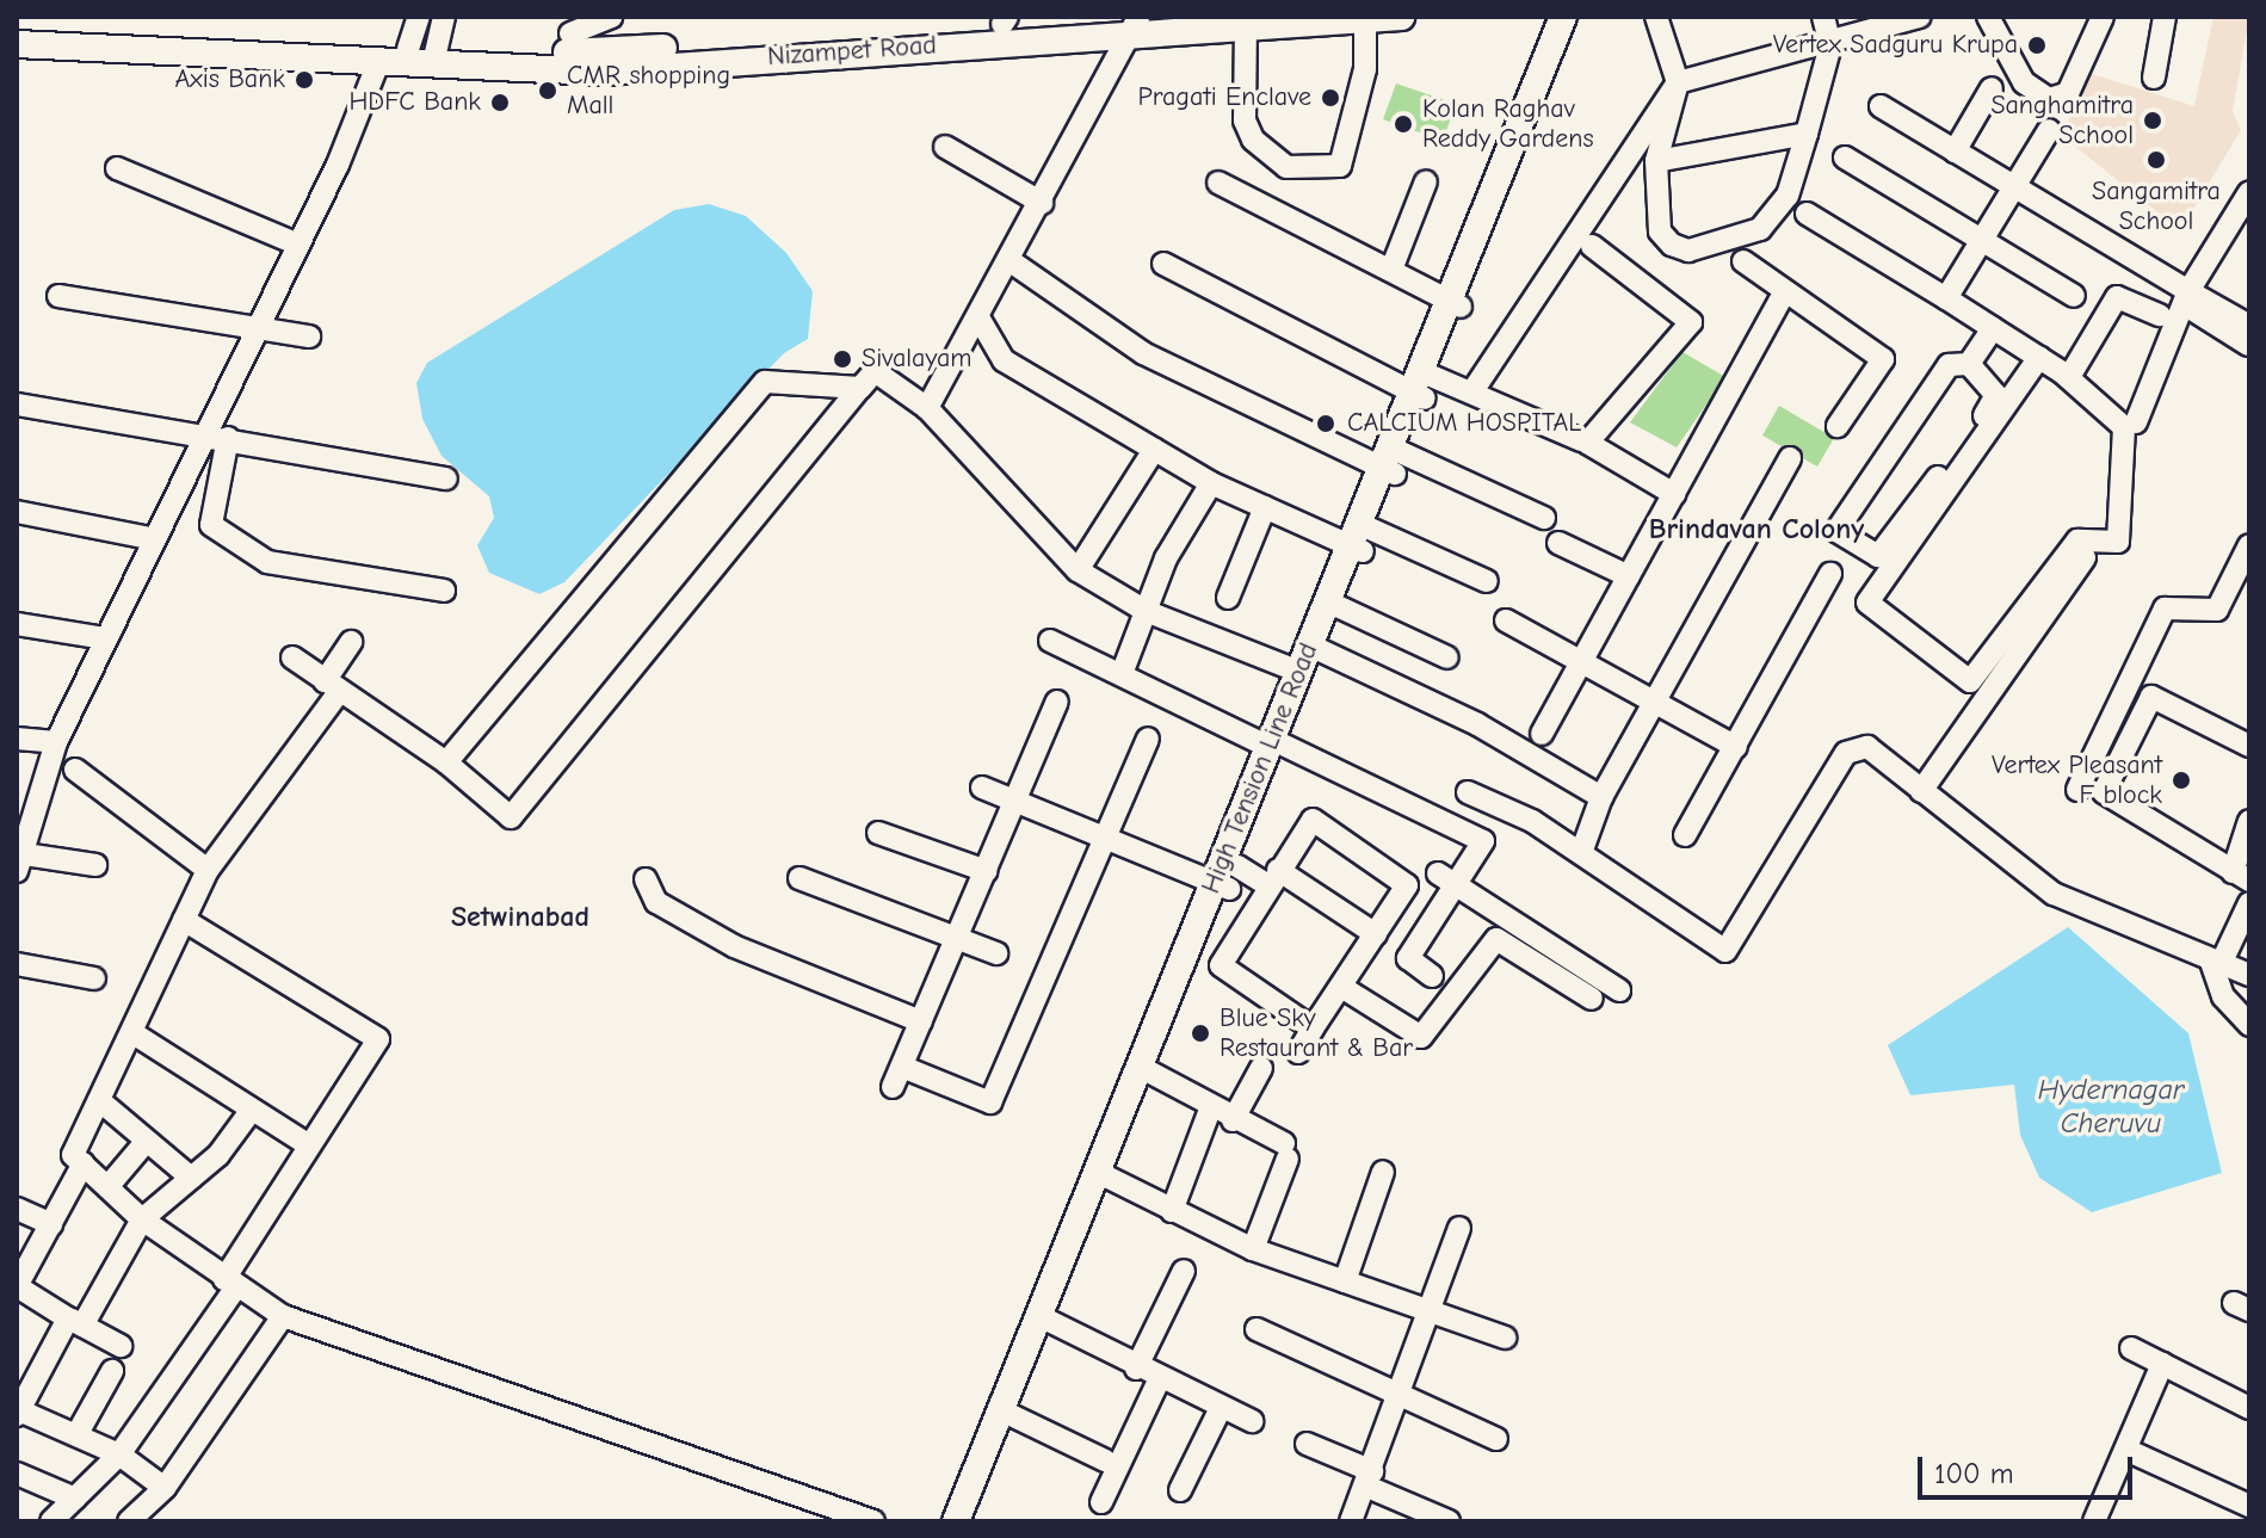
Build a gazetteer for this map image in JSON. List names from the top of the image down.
{
  "streets": {
    "main road": ["Nizampet Road", "High Tension Line Road"]
  },
  "districts": ["Brindavan Colony", "Setwinabad"],
  "water": ["Hydernagar Cheruvu"],
  "places": [
    "Vertex Sadguru Krupa",
    "Axis Bank",
    "CMR shopping Mall",
    "Pragati Enclave",
    "HDFC Bank",
    "Sanghamitra School",
    "Kolan Raghav Reddy Gardens",
    "Sangamitra School",
    "Sivalayam",
    "CALCIUM HOSPITAL",
    "Vertex Pleasant F block",
    "Blue Sky Restaurant & Bar"
  ],
  "scale_bar": "100 m"
}
